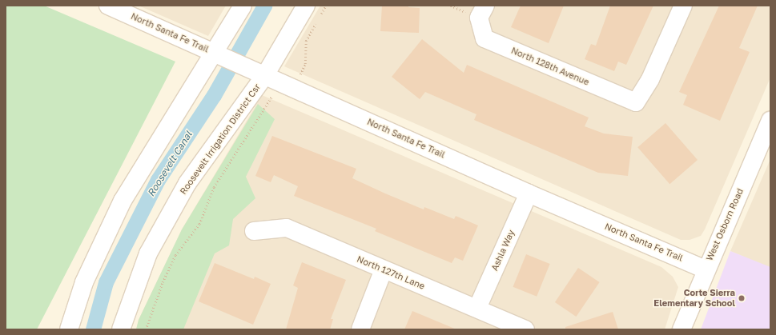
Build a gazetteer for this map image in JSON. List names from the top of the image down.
{
  "streets": {
    "street": [
      "North Santa Fe Trail",
      "North 128th Avenue",
      "Roosevelt Irrigation District Csr",
      "West Osborn Road",
      "Ashla Way",
      "North 127th Lane"
    ]
  },
  "crossings": [
    ["North Santa Fe Trail", "Roosevelt Irrigation District Csr"],
    ["North Santa Fe Trail", "West Osborn Road"],
    ["North Santa Fe Trail", "Ashla Way"],
    ["Ashla Way", "North 127th Lane"]
  ],
  "water": ["Roosevelt Canal"],
  "places": ["Corte Sierra Elementary School"]
}
